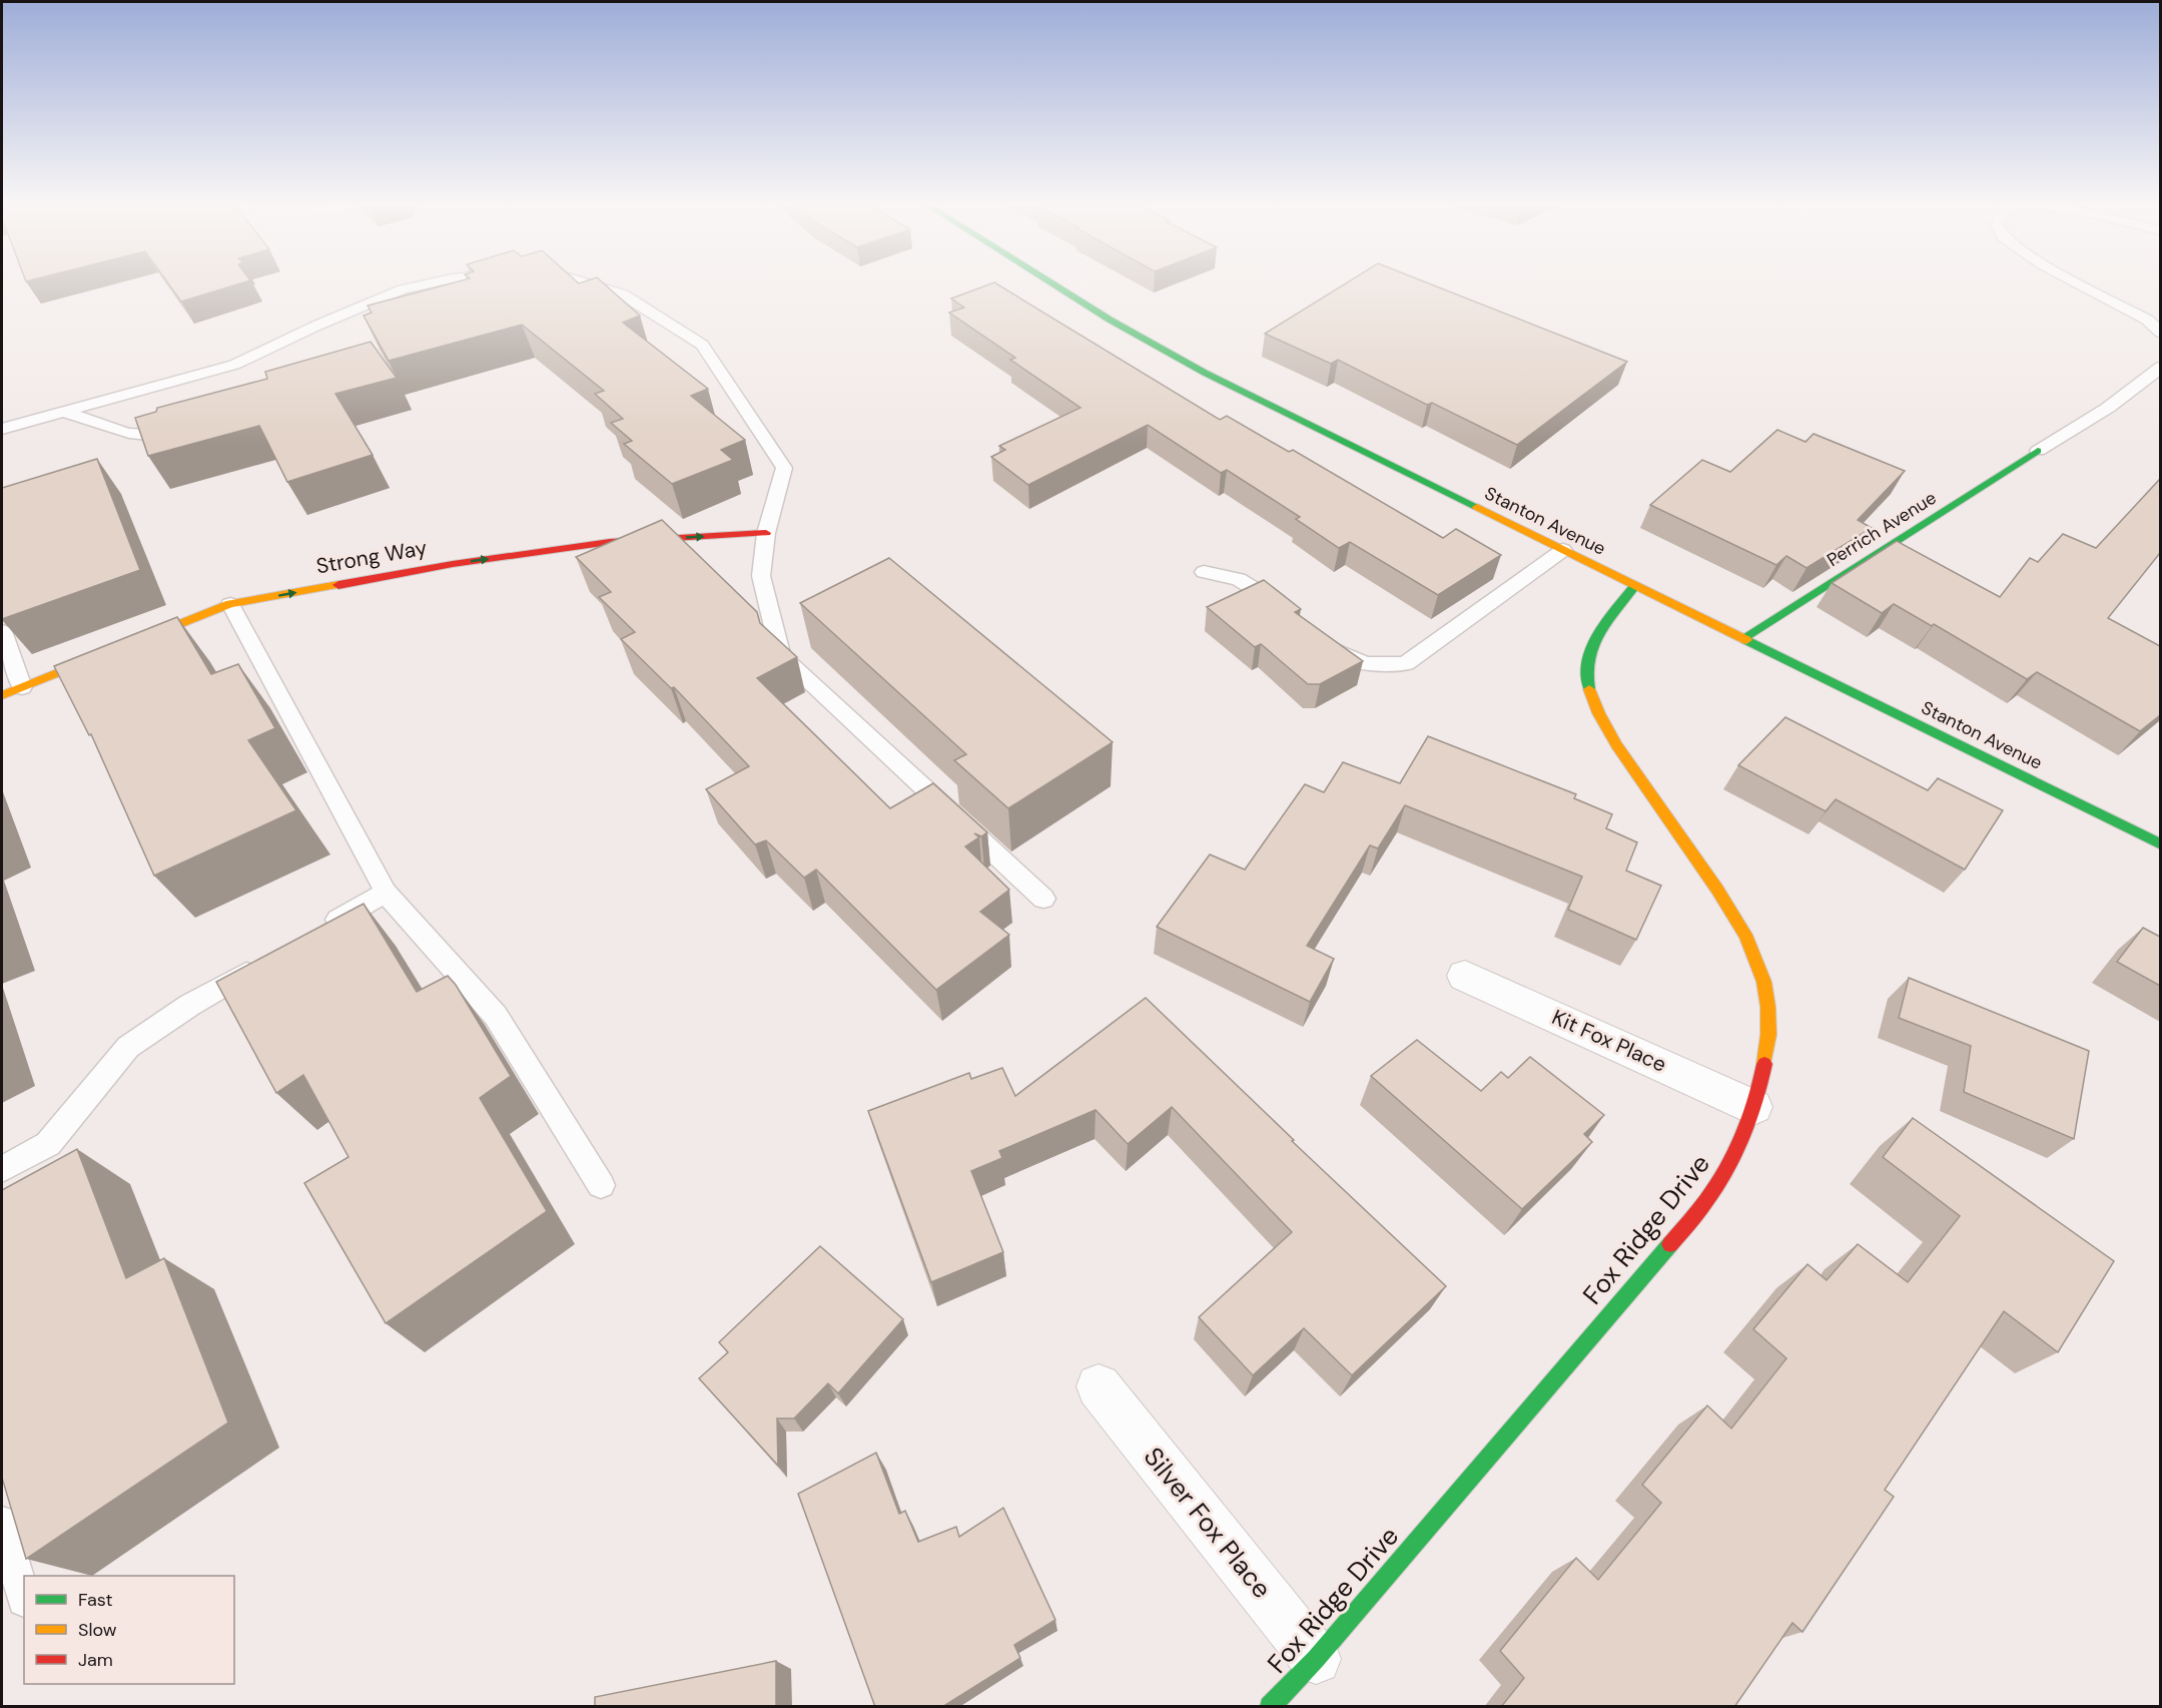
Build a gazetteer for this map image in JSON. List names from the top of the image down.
{
  "streets": {
    "street": [
      "Stanton Avenue",
      "Perrich Avenue",
      "Strong Way",
      "Kit Fox Place",
      "Fox Ridge Drive",
      "Silver Fox Place"
    ]
  },
  "crossings": [
    ["Stanton Avenue", "Perrich Avenue"],
    ["Stanton Avenue", "Fox Ridge Drive"],
    ["Kit Fox Place", "Fox Ridge Drive"],
    ["Fox Ridge Drive", "Silver Fox Place"]
  ],
  "one_way": ["Strong Way"],
  "legend": ["Fast", "Slow", "Jam"]
}
